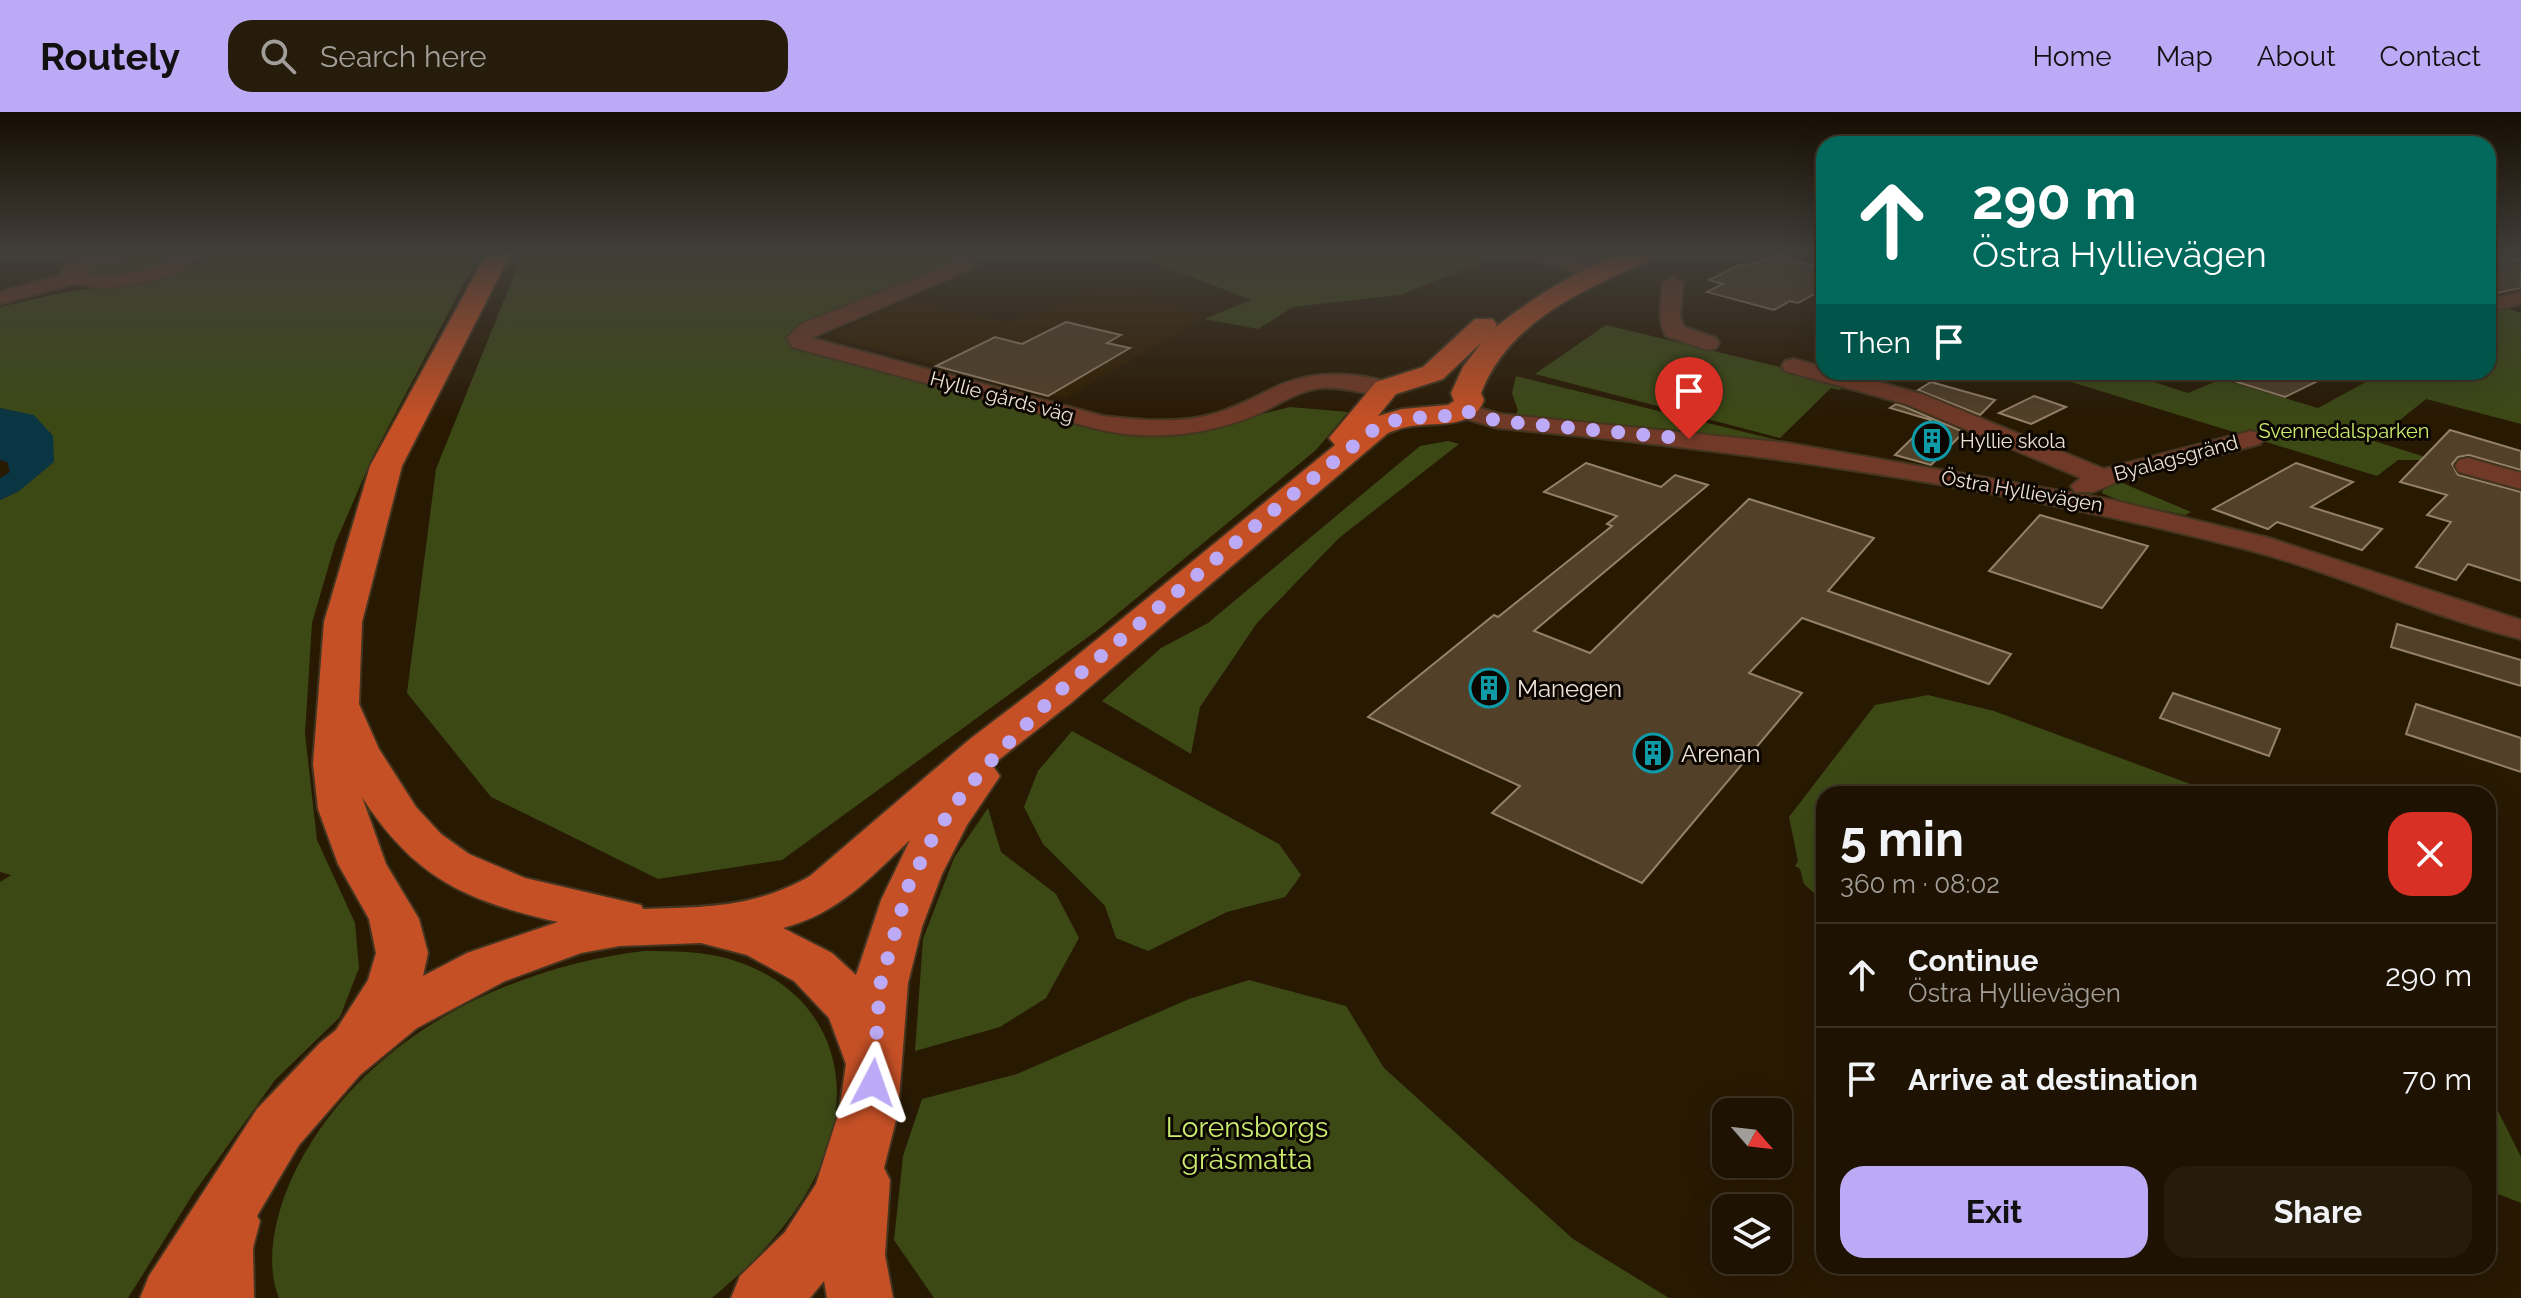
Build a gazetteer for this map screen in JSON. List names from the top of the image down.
{
  "streets": {
    "street": ["Hyllie gårds väg", "Byalagsgränd", "Östra Hyllievägen"]
  },
  "crossings": [
    ["Byalagsgränd", "Östra Hyllievägen"]
  ],
  "parks": ["Svennedalsparken", "Lorensborgs gräsmatta"],
  "places": {
    "building": ["Hyllie skola", "Manegen", "Arenan"]
  },
  "north": "bottom right",
  "page": {
    "header": "Routely",
    "search": "Search here",
    "nav": [
      "Home",
      "Map",
      "About",
      "Contact"
    ],
    "turn": ["290 m", "Östra Hyllievägen"],
    "then": "Then",
    "heading": ["5 min", "360 m · 08:02"],
    "list": [
      {
        "name": "Continue",
        "note": "Östra Hyllievägen",
        "value": "290 m"
      },
      {
        "name": "Arrive at destination",
        "value": "70 m"
      }
    ],
    "buttons": ["Exit", "Share"]
  }
}
